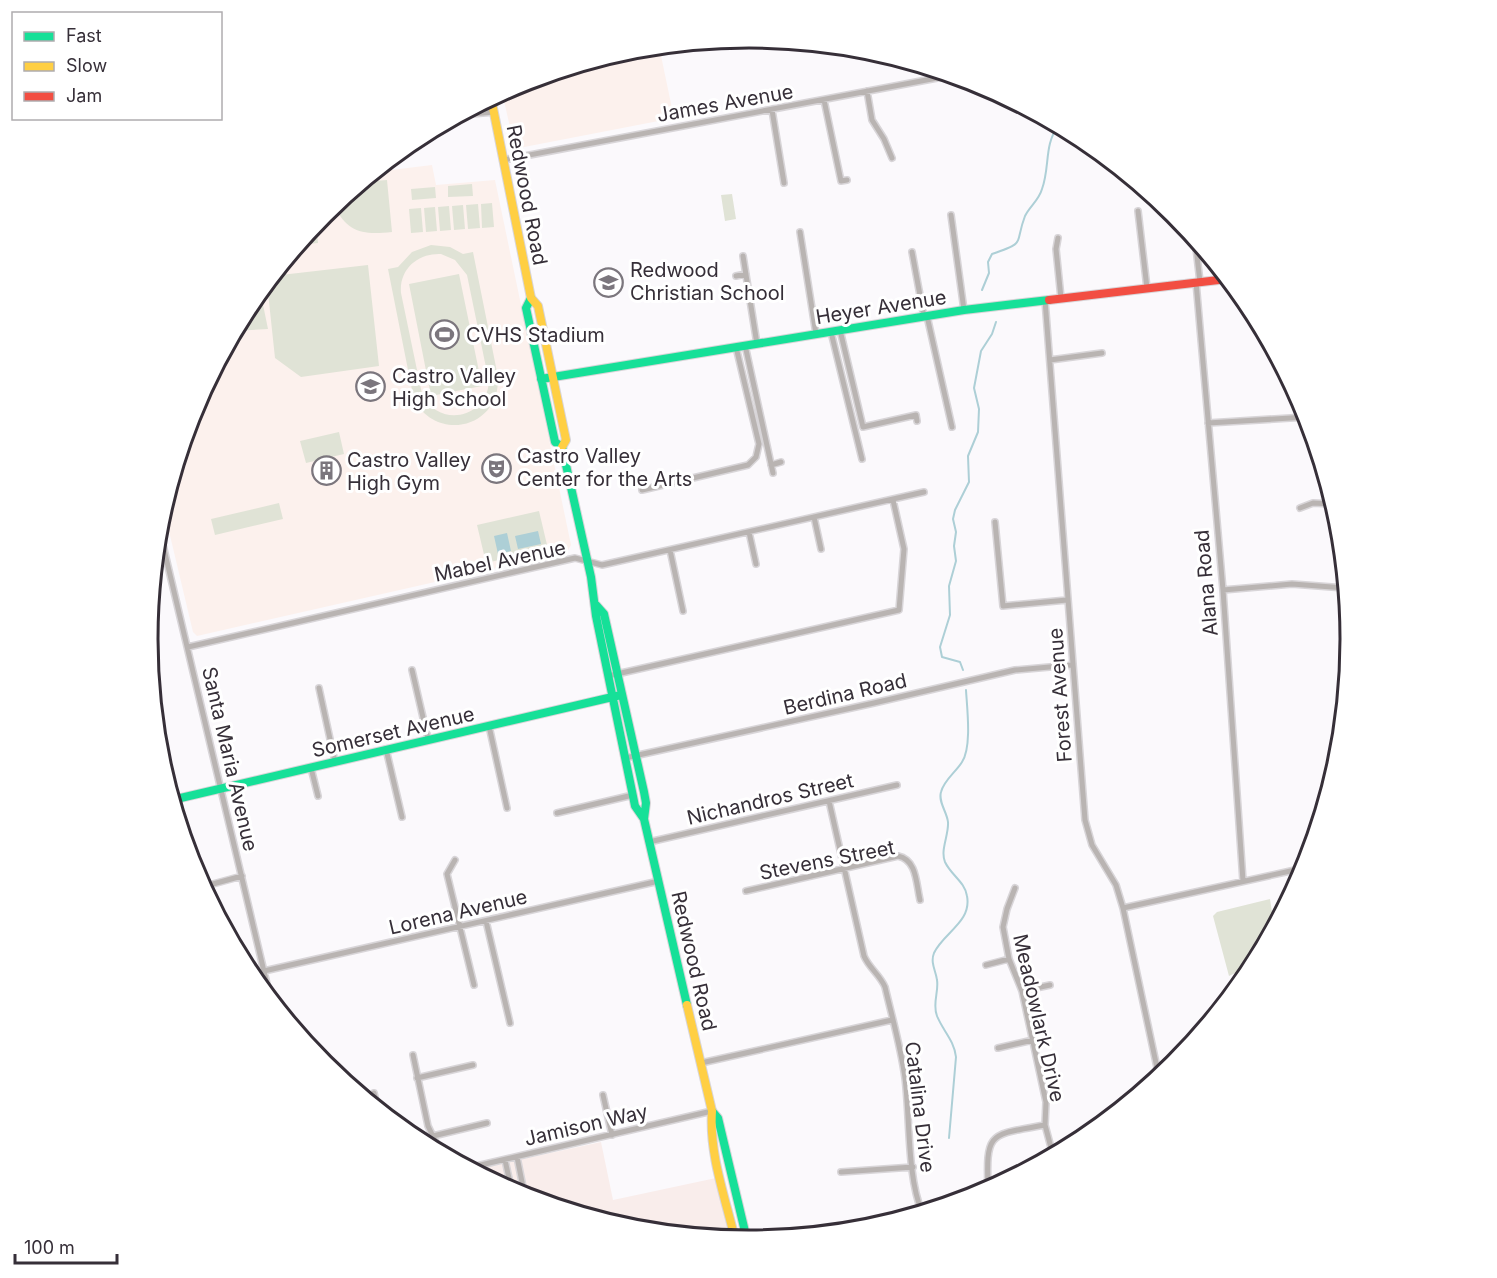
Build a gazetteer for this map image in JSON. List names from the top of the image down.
{
  "streets": {
    "main road": ["Redwood Road", "Heyer Avenue", "Somerset Avenue"],
    "street": [
      "James Avenue",
      "Mabel Avenue",
      "Alana Road",
      "Berdina Road",
      "Forest Avenue",
      "Santa Maria Avenue",
      "Nichandros Street",
      "Stevens Street",
      "Lorena Avenue",
      "Meadowlark Drive",
      "Catalina Drive",
      "Jamison Way"
    ]
  },
  "crossings": [
    ["James Avenue", "Redwood Road"],
    ["Redwood Road", "Heyer Avenue"],
    ["Redwood Road", "Mabel Avenue"],
    ["Redwood Road", "Berdina Road"],
    ["Redwood Road", "Somerset Avenue"],
    ["Redwood Road", "Nichandros Street"],
    ["Redwood Road", "Lorena Avenue"],
    ["Redwood Road", "Jamison Way"],
    ["Heyer Avenue", "Alana Road"],
    ["Heyer Avenue", "Forest Avenue"],
    ["Mabel Avenue", "Santa Maria Avenue"],
    ["Berdina Road", "Forest Avenue"],
    ["Somerset Avenue", "Santa Maria Avenue"],
    ["Santa Maria Avenue", "Lorena Avenue"],
    ["Nichandros Street", "Catalina Drive"],
    ["Stevens Street", "Catalina Drive"]
  ],
  "places": {
    "school or university": ["Redwood Christian School", "Castro Valley High School"],
    "sports": ["CVHS Stadium"],
    "theatre": ["Castro Valley Center for the Arts"],
    "building": ["Castro Valley High Gym"]
  },
  "legend": ["Fast", "Slow", "Jam"],
  "scale_bar": "100 m"
}
